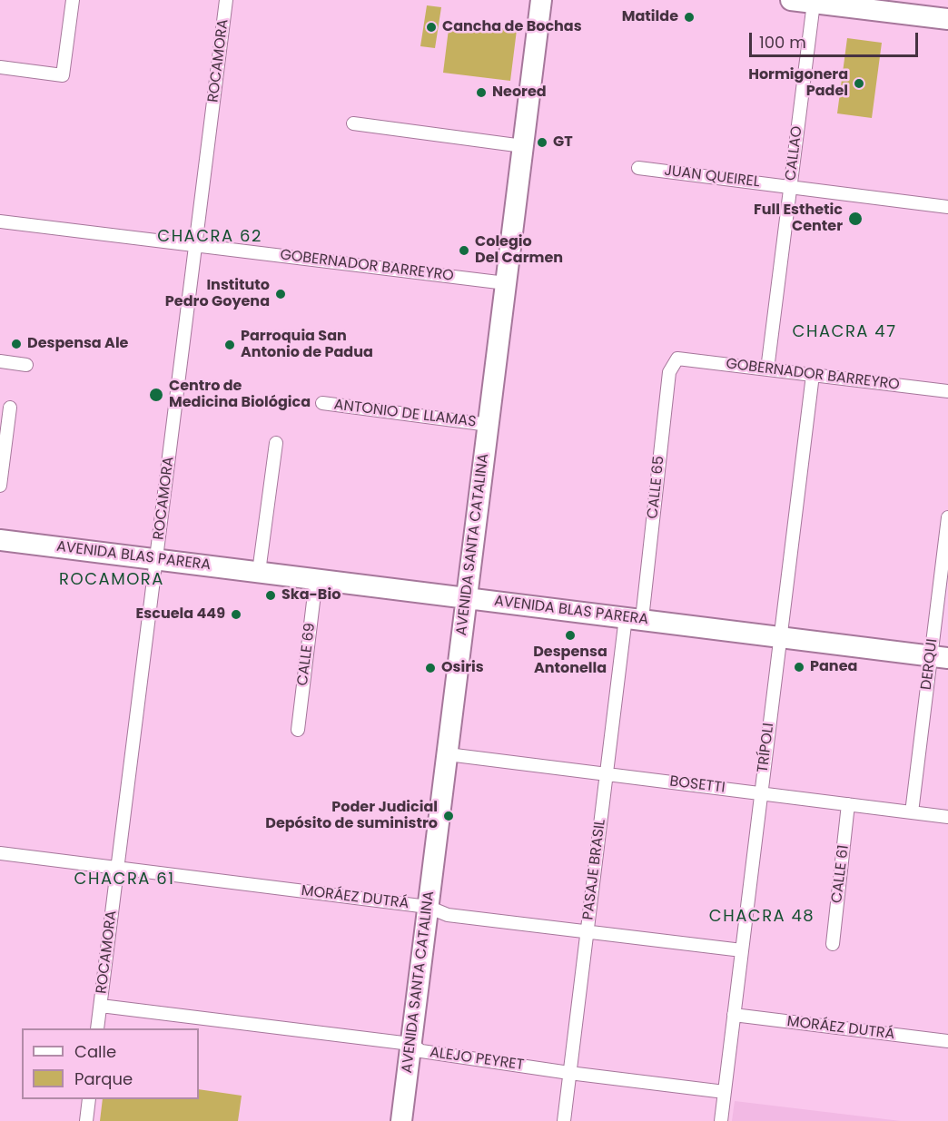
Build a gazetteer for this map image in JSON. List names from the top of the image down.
{
  "streets": {
    "main road": ["AVENIDA SANTA CATALINA", "AVENIDA BLAS PARERA"],
    "street": [
      "ROCAMORA",
      "CALLAO",
      "JUAN QUEIREL",
      "GOBERNADOR BARREYRO",
      "ANTONIO DE LLAMAS",
      "CALLE 65",
      "CALLE 69",
      "DERQUI",
      "TRÍPOLI",
      "BOSETTI",
      "PASAJE BRASIL",
      "CALLE 61",
      "MORÁEZ DUTRÁ",
      "ALEJO PEYRET"
    ]
  },
  "crossings": [
    ["ROCAMORA", "GOBERNADOR BARREYRO"],
    ["ROCAMORA", "AVENIDA BLAS PARERA"],
    ["ROCAMORA", "MORÁEZ DUTRÁ"],
    ["ROCAMORA", "ALEJO PEYRET"],
    ["CALLAO", "JUAN QUEIREL"],
    ["CALLAO", "GOBERNADOR BARREYRO"],
    ["GOBERNADOR BARREYRO", "CALLE 65"],
    ["GOBERNADOR BARREYRO", "AVENIDA SANTA CATALINA"],
    ["GOBERNADOR BARREYRO", "TRÍPOLI"],
    ["ANTONIO DE LLAMAS", "AVENIDA SANTA CATALINA"],
    ["CALLE 65", "AVENIDA BLAS PARERA"],
    ["CALLE 65", "PASAJE BRASIL"],
    ["AVENIDA SANTA CATALINA", "AVENIDA BLAS PARERA"],
    ["AVENIDA SANTA CATALINA", "BOSETTI"],
    ["AVENIDA SANTA CATALINA", "MORÁEZ DUTRÁ"],
    ["AVENIDA SANTA CATALINA", "ALEJO PEYRET"],
    ["AVENIDA BLAS PARERA", "CALLE 69"],
    ["AVENIDA BLAS PARERA", "DERQUI"],
    ["AVENIDA BLAS PARERA", "TRÍPOLI"],
    ["AVENIDA BLAS PARERA", "PASAJE BRASIL"],
    ["DERQUI", "BOSETTI"],
    ["TRÍPOLI", "BOSETTI"],
    ["TRÍPOLI", "MORÁEZ DUTRÁ"],
    ["TRÍPOLI", "ALEJO PEYRET"],
    ["BOSETTI", "PASAJE BRASIL"],
    ["BOSETTI", "CALLE 61"],
    ["PASAJE BRASIL", "MORÁEZ DUTRÁ"],
    ["PASAJE BRASIL", "ALEJO PEYRET"]
  ],
  "districts": [
    "CHACRA 62",
    "CHACRA 47",
    "ROCAMORA",
    "CHACRA 61",
    "CHACRA 48"
  ],
  "places": [
    "Matilde",
    "Cancha de Bochas",
    "Hormigonera Padel",
    "Neored",
    "GT",
    "Full Esthetic Center",
    "Colegio Del Carmen",
    "Instituto Pedro Goyena",
    "Despensa Ale",
    "Parroquia San Antonio de Padua",
    "Centro de Medicina Biológica",
    "Ska-Bio",
    "Escuela 449",
    "Despensa Antonella",
    "Panea",
    "Osiris",
    "Poder Judicial Depósito de suministro"
  ],
  "legend": ["Calle", "Parque"],
  "scale_bar": "100 m"
}
